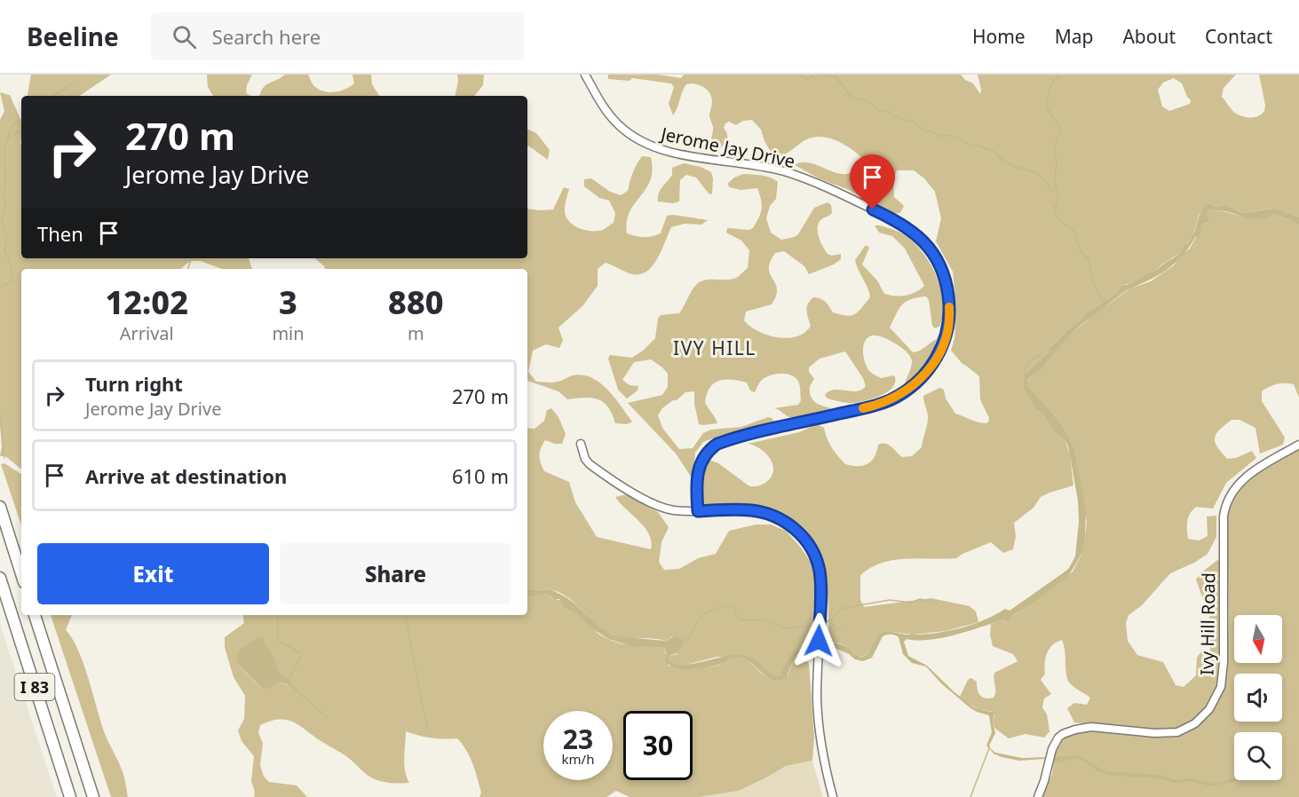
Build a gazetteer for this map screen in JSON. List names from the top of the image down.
{
  "streets": {
    "highway": ["I 83"],
    "street": ["Jerome Jay Drive", "Ivy Hill Road"]
  },
  "districts": ["IVY HILL"],
  "north": "bottom",
  "page": {
    "header": "Beeline",
    "search": "Search here",
    "nav": [
      "Home",
      "Map",
      "About",
      "Contact"
    ],
    "turn": ["270 m", "Jerome Jay Drive"],
    "then": "Then",
    "eta": [
      "12:02",
      "Arrival",
      "3",
      "min",
      "880",
      "m"
    ],
    "list": [
      {
        "name": "Turn right",
        "note": "Jerome Jay Drive",
        "value": "270 m"
      },
      {
        "name": "Arrive at destination",
        "value": "610 m"
      }
    ],
    "buttons": ["Exit", "Share"],
    "speed": "23 km/h",
    "limit": "30"
  }
}
